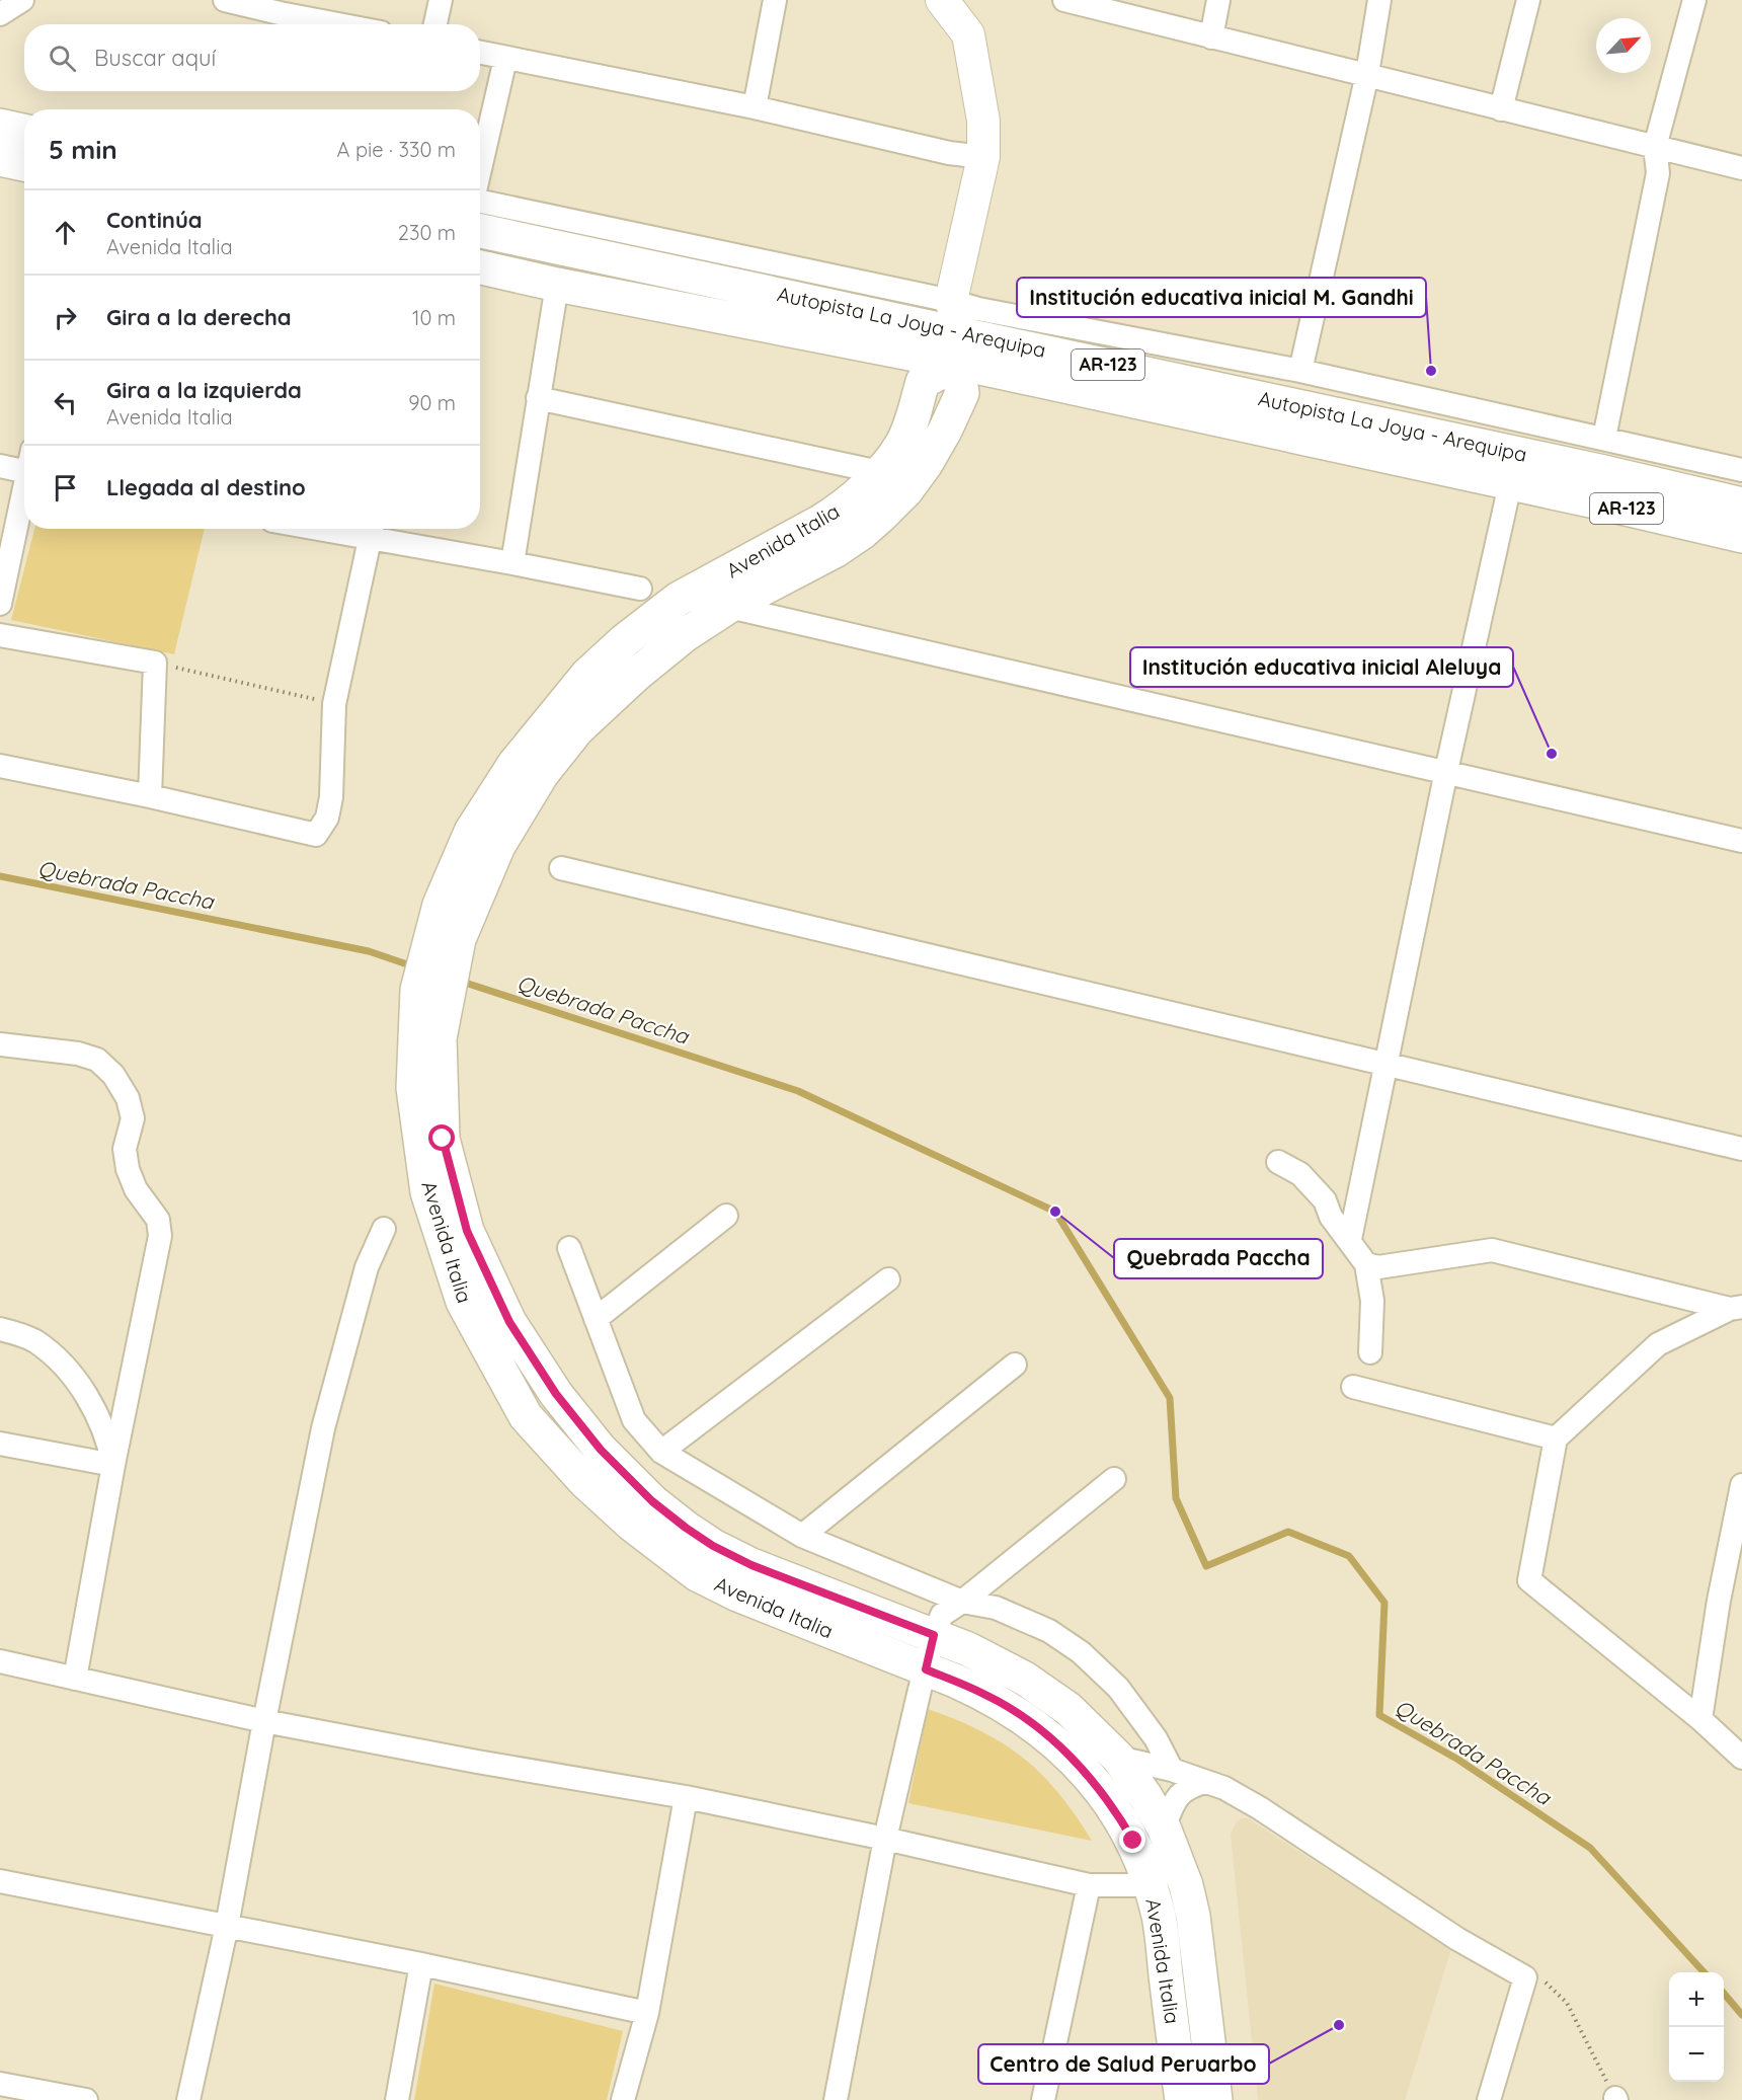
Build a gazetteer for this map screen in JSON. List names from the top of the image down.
{
  "streets": {
    "main road": ["Autopista La Joya - Arequipa", "AR-123", "Avenida Italia"]
  },
  "crossings": [
    ["Autopista La Joya - Arequipa", "Avenida Italia"]
  ],
  "water": ["Quebrada Paccha"],
  "places": [
    "Institución educativa inicial M. Gandhi",
    "Institución educativa inicial Aleluya",
    "Quebrada Paccha",
    "Centro de Salud Peruarbo"
  ],
  "north": "top right",
  "page": {
    "search": "Buscar aquí",
    "heading": ["5 min", "A pie · 330 m"],
    "list": [
      ["Continúa", "Avenida Italia", "230 m"],
      ["Gira a la derecha", "10 m"],
      ["Gira a la izquierda", "Avenida Italia", "90 m"],
      "Llegada al destino"
    ],
    "map_buttons": ["+", "−"]
  }
}
